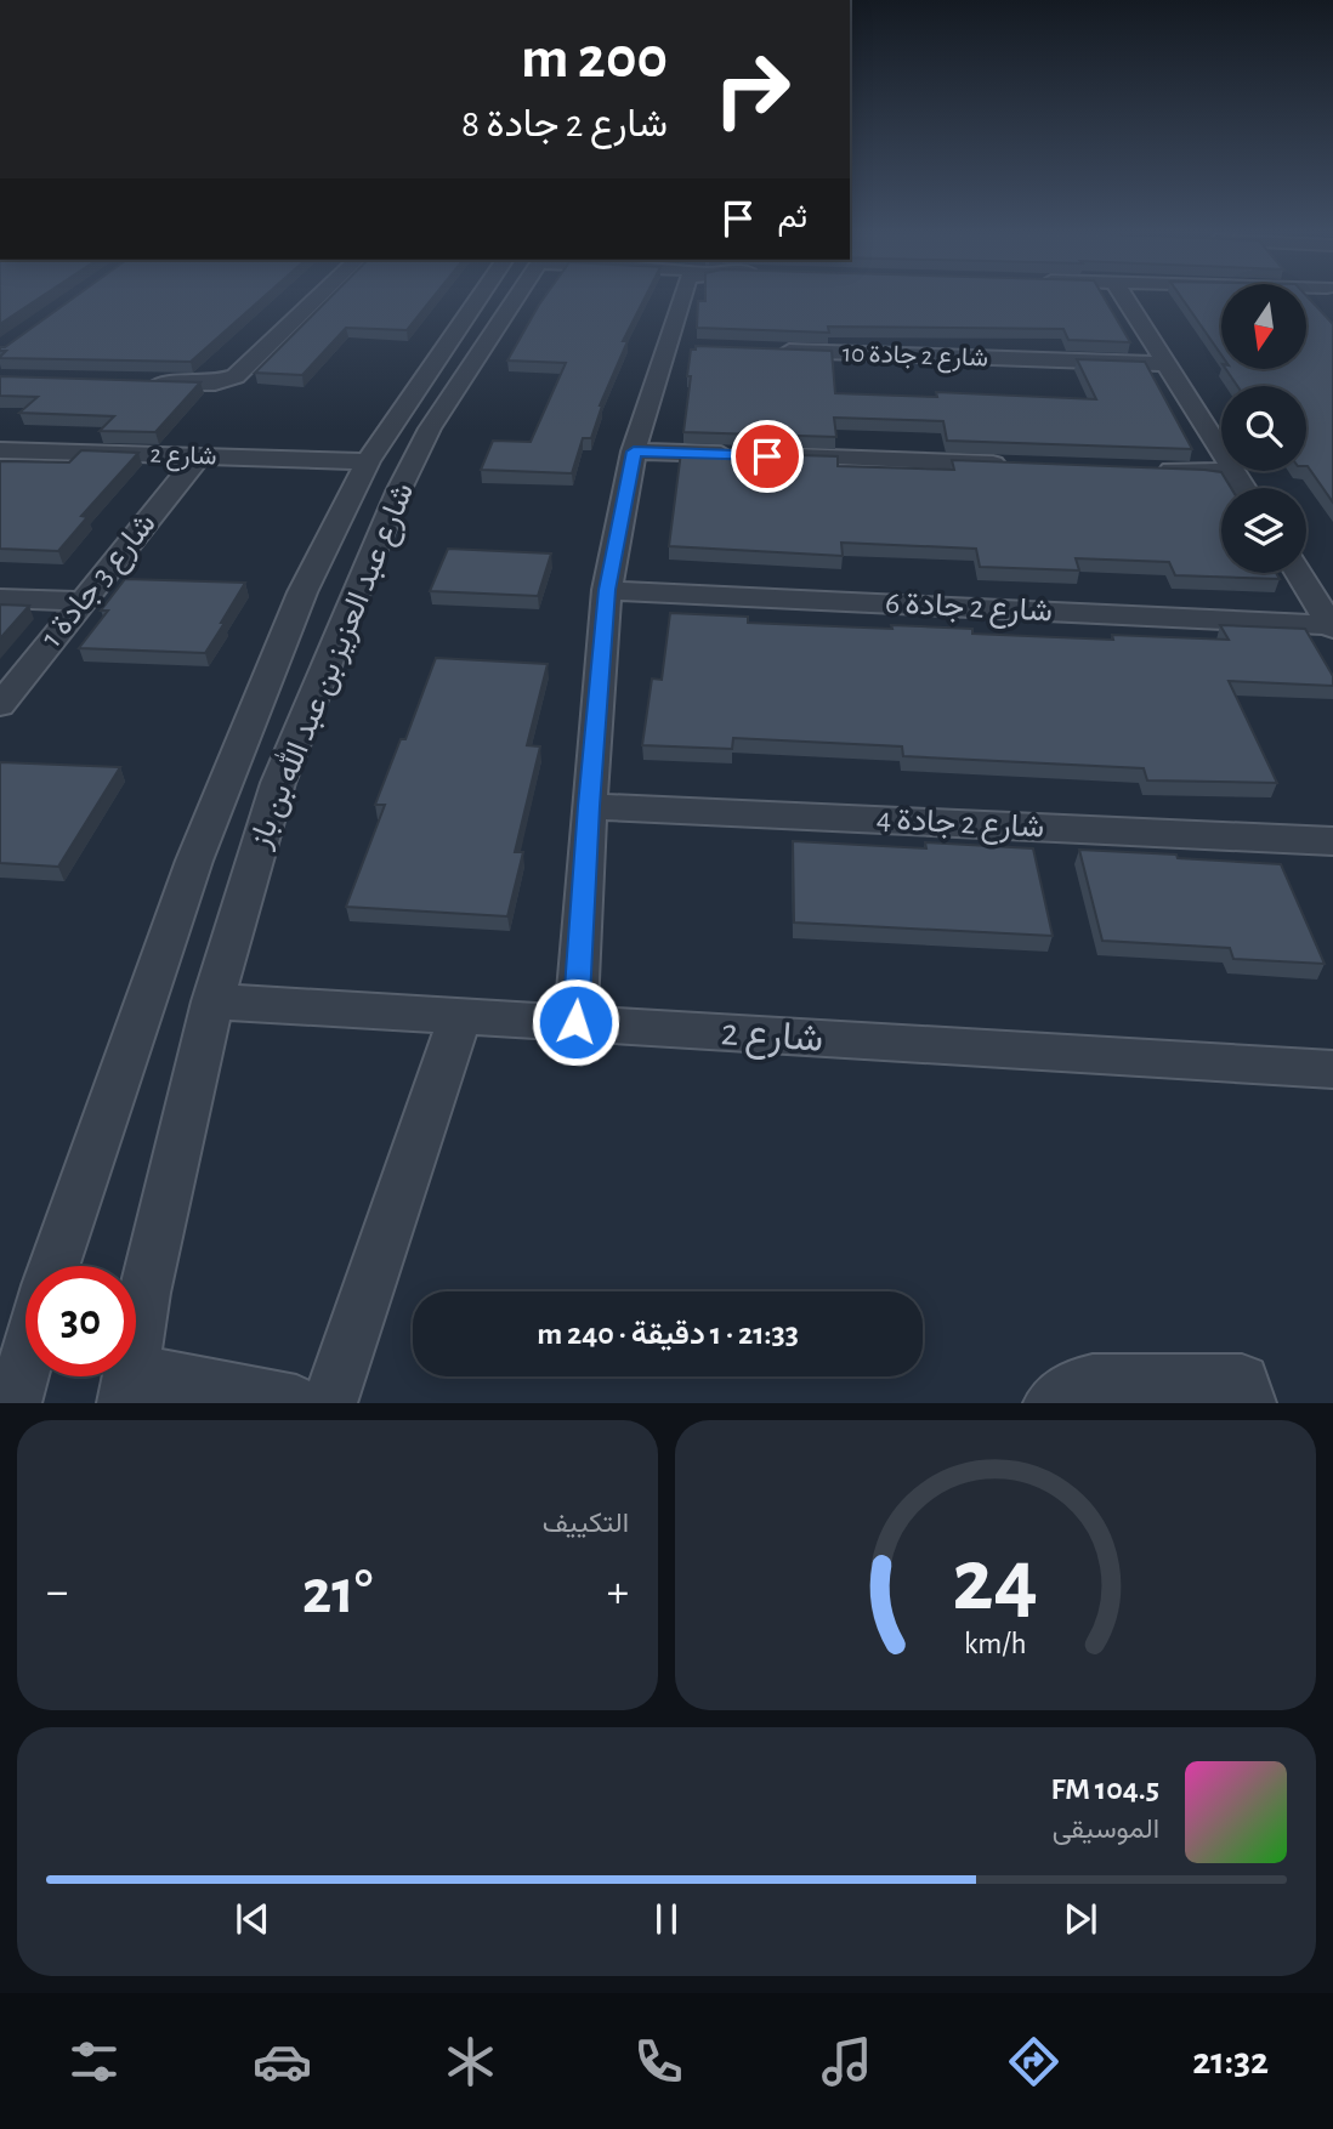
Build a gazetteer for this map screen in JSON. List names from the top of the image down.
{
  "streets": {
    "street": [
      "شارع 2 جادة 10",
      "شارع 2",
      "شارع 3 جادة 1",
      "شارع 2 جادة 6",
      "شارع عبد العزيز بن عبد الله بن باز",
      "شارع 2 جادة 4"
    ]
  },
  "crossings": [
    ["شارع 2", "شارع 3 جادة 1"],
    ["شارع 2", "شارع عبد العزيز بن عبد الله بن باز"]
  ],
  "north": "bottom",
  "page": {
    "turn": ["200 m", "شارع 2 جادة 8"],
    "then": "ثم",
    "limit": "30",
    "trip": "21:33 · 1 دقيقة · 240 m",
    "tile": "التكييف",
    "heat": ["−", "21°", "+"],
    "song": ["104.5 FM", "الموسيقى"],
    "tabs": "21:32",
    "gauge": ["24", "km/h"]
  }
}
